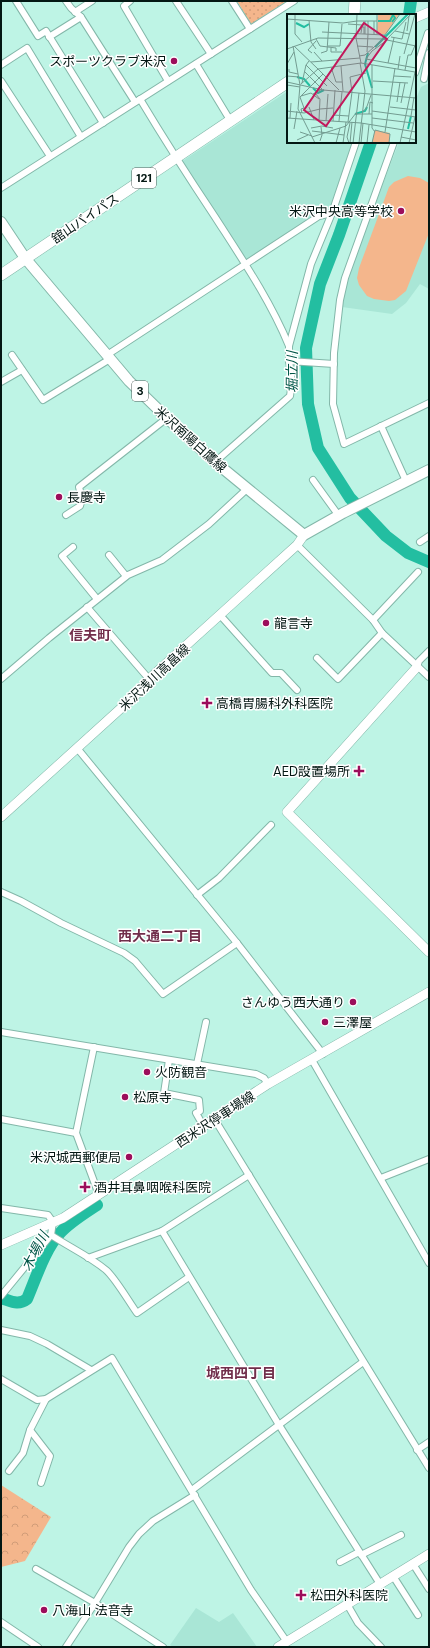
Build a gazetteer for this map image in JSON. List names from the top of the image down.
{
  "streets": {
    "highway": ["121", "舘山バイパス"],
    "main road": [
      "3",
      "米沢南陽白鷹線",
      "米沢浅川高畠線",
      "西米沢停車場線"
    ]
  },
  "crossings": [
    ["舘山バイパス", "米沢南陽白鷹線"],
    ["米沢南陽白鷹線", "米沢浅川高畠線"]
  ],
  "districts": ["信夫町", "西大通二丁目", "城西四丁目"],
  "water": ["堀立川", "木場川"],
  "places": {
    "other": [
      "スポーツクラブ米沢",
      "米沢中央高等学校",
      "長慶寺",
      "龍言寺",
      "さんゆう西大通り",
      "三澤屋",
      "火防観音",
      "松原寺",
      "米沢城西郵便局",
      "八海山 法音寺"
    ],
    "health": [
      "高橋胃腸科外科医院",
      "AED設置場所",
      "酒井耳鼻咽喉科医院",
      "松田外科医院"
    ]
  }
}
